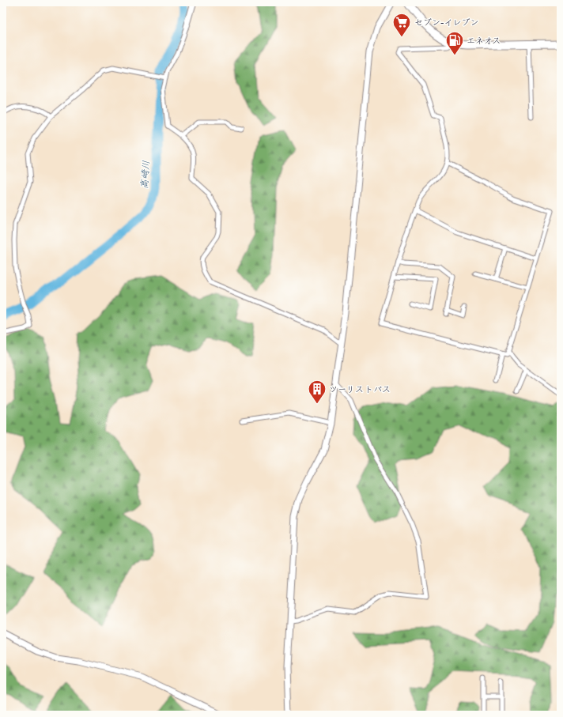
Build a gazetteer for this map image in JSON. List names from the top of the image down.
{
  "water": ["高崎川"],
  "places": {
    "supermarket": ["セブン-イレブン"],
    "fuel station": ["エネオス"],
    "building": ["ツーリストバス"]
  }
}
